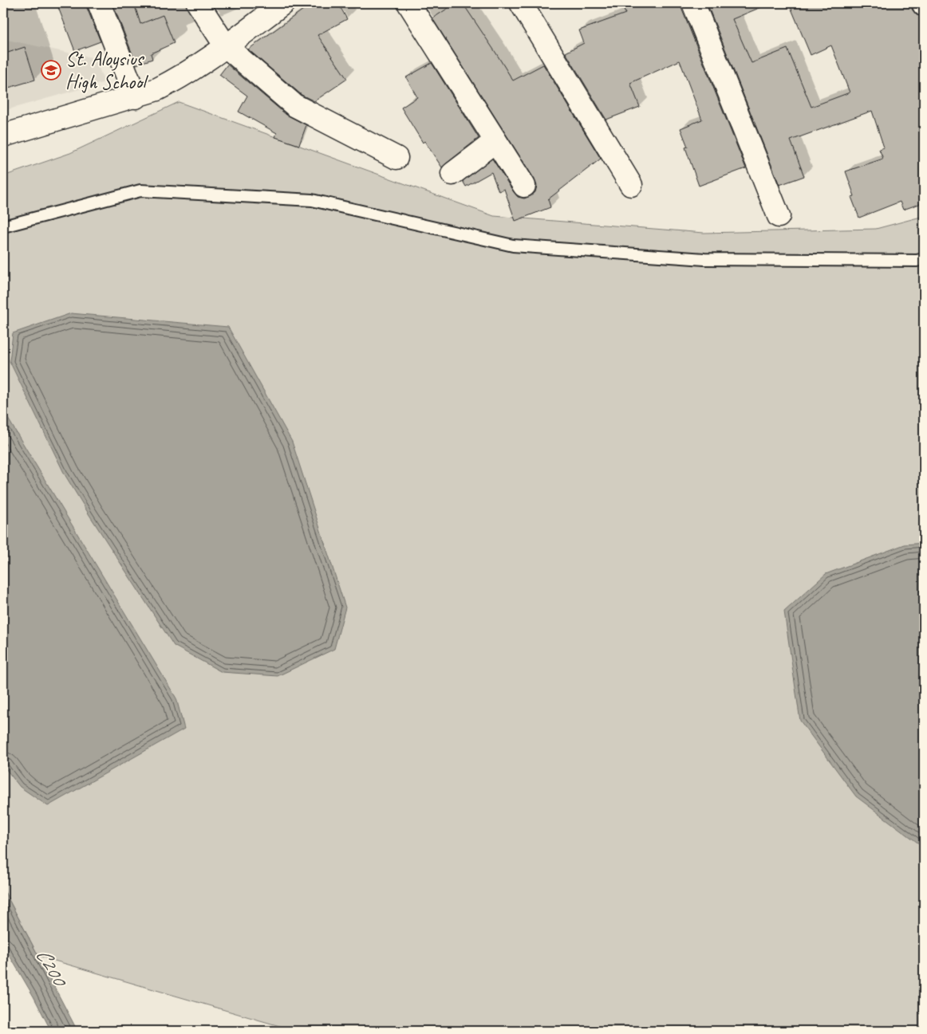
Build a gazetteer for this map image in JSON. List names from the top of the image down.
{
  "water": ["C200"],
  "places": {
    "school or university": ["St. Aloysius High School"]
  }
}
